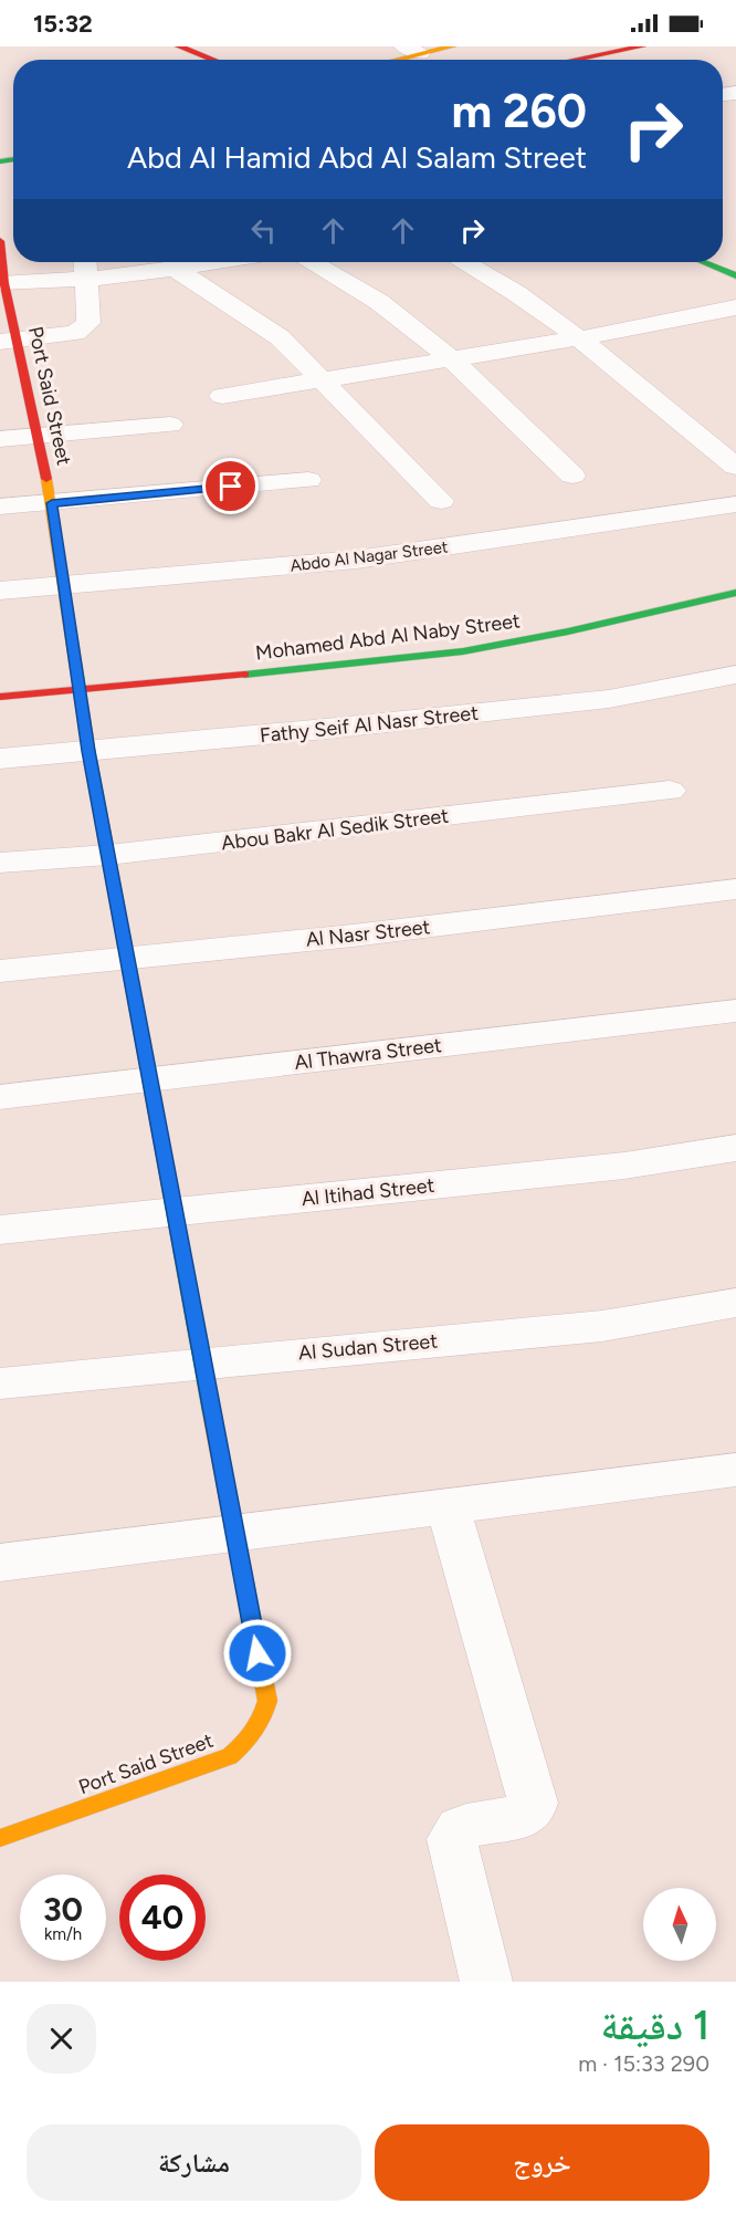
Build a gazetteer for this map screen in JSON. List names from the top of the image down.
{
  "streets": {
    "street": [
      "Port Said Street",
      "Abdo Al Nagar Street",
      "Mohamed Abd Al Naby Street",
      "Fathy Seif Al Nasr Street",
      "Abou Bakr Al Sedik Street",
      "Al Nasr Street",
      "Al Thawra Street",
      "Al Itihad Street",
      "Al Sudan Street"
    ]
  },
  "crossings": [
    ["Port Said Street", "Abdo Al Nagar Street"],
    ["Port Said Street", "Mohamed Abd Al Naby Street"],
    ["Port Said Street", "Fathy Seif Al Nasr Street"],
    ["Port Said Street", "Abou Bakr Al Sedik Street"],
    ["Port Said Street", "Al Nasr Street"],
    ["Port Said Street", "Al Thawra Street"],
    ["Port Said Street", "Al Itihad Street"],
    ["Port Said Street", "Al Sudan Street"]
  ],
  "north": "top",
  "page": {
    "status": "15:32",
    "turn": ["260 m", "Abd Al Hamid Abd Al Salam Street"],
    "speed": "30 km/h",
    "limit": "40",
    "heading": ["1 دقيقة", "290 m · 15:33"],
    "buttons": ["خروج", "مشاركة"]
  }
}
